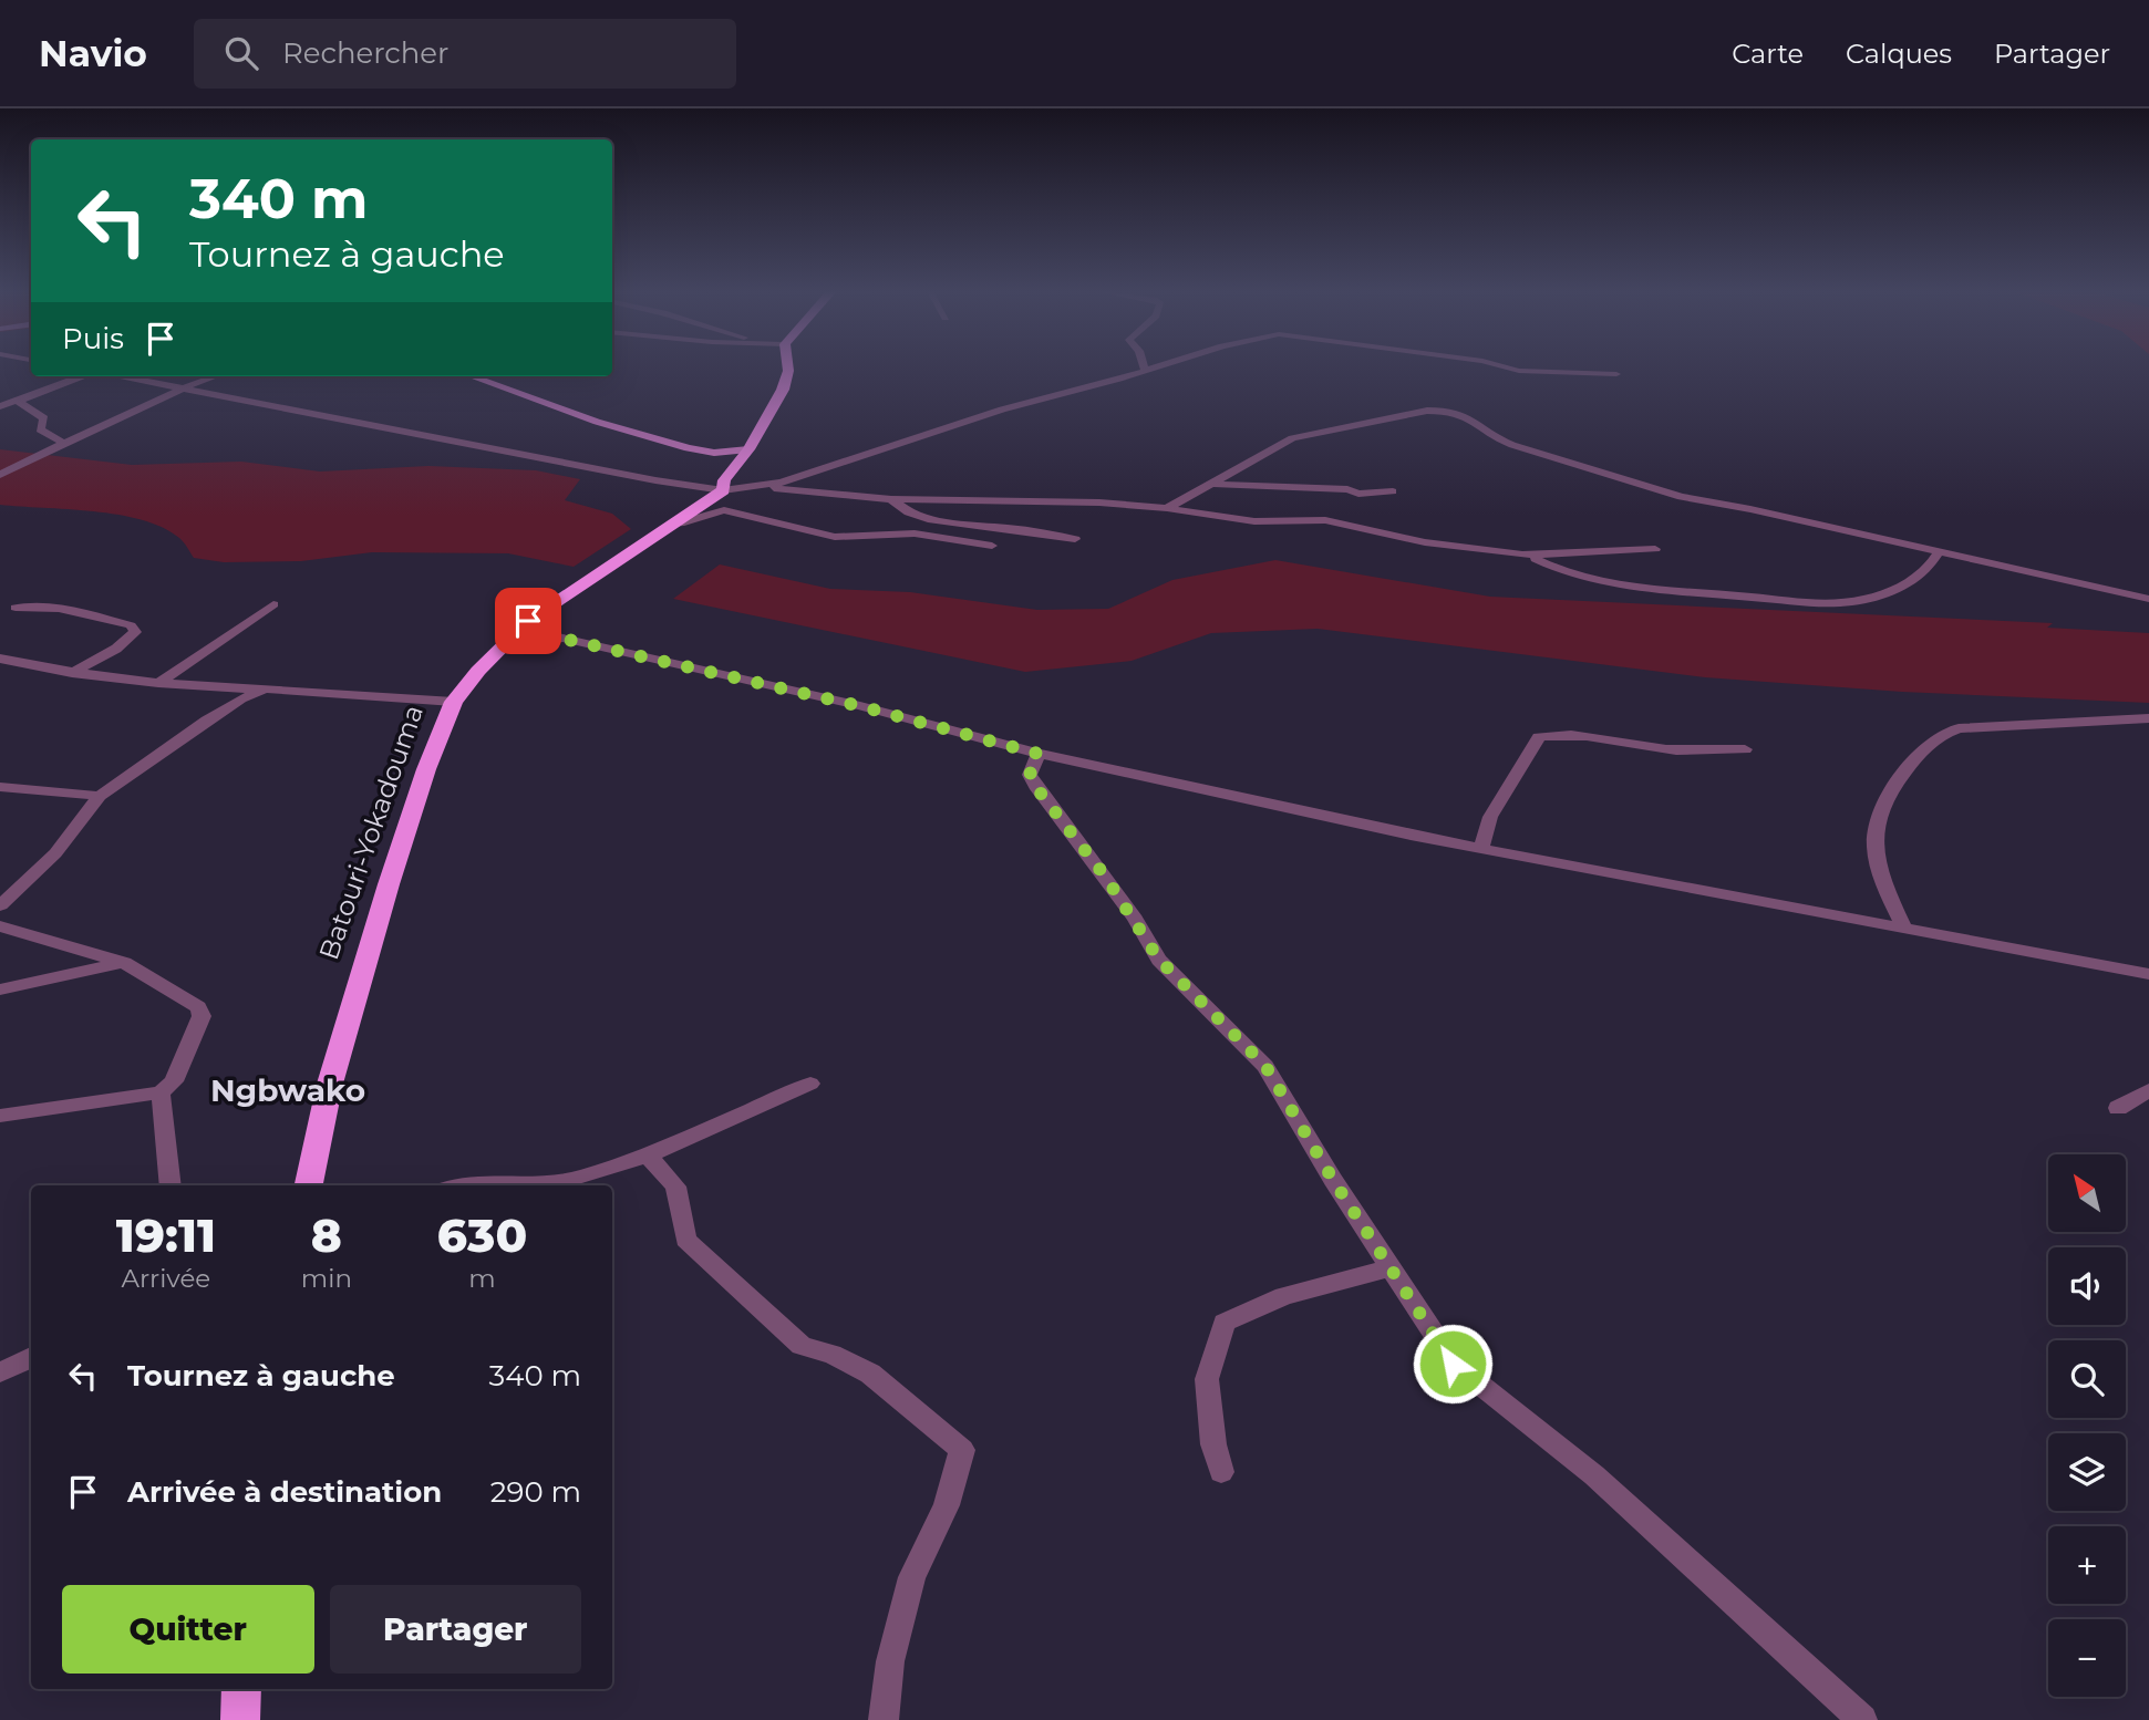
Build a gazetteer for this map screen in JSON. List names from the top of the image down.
{
  "streets": {
    "highway": ["Batouri-Yokadouma"]
  },
  "districts": ["Ngbwako"],
  "north": "top left",
  "page": {
    "header": "Navio",
    "search": "Rechercher",
    "nav": ["Carte", "Calques", "Partager"],
    "turn": ["340 m", "Tournez à gauche"],
    "then": "Puis",
    "map_buttons": ["+", "−"],
    "eta": [
      "19:11",
      "Arrivée",
      "8",
      "min",
      "630",
      "m"
    ],
    "list": [
      {
        "name": "Tournez à gauche",
        "value": "340 m"
      },
      {
        "name": "Arrivée à destination",
        "value": "290 m"
      }
    ],
    "buttons": ["Quitter", "Partager"]
  }
}
